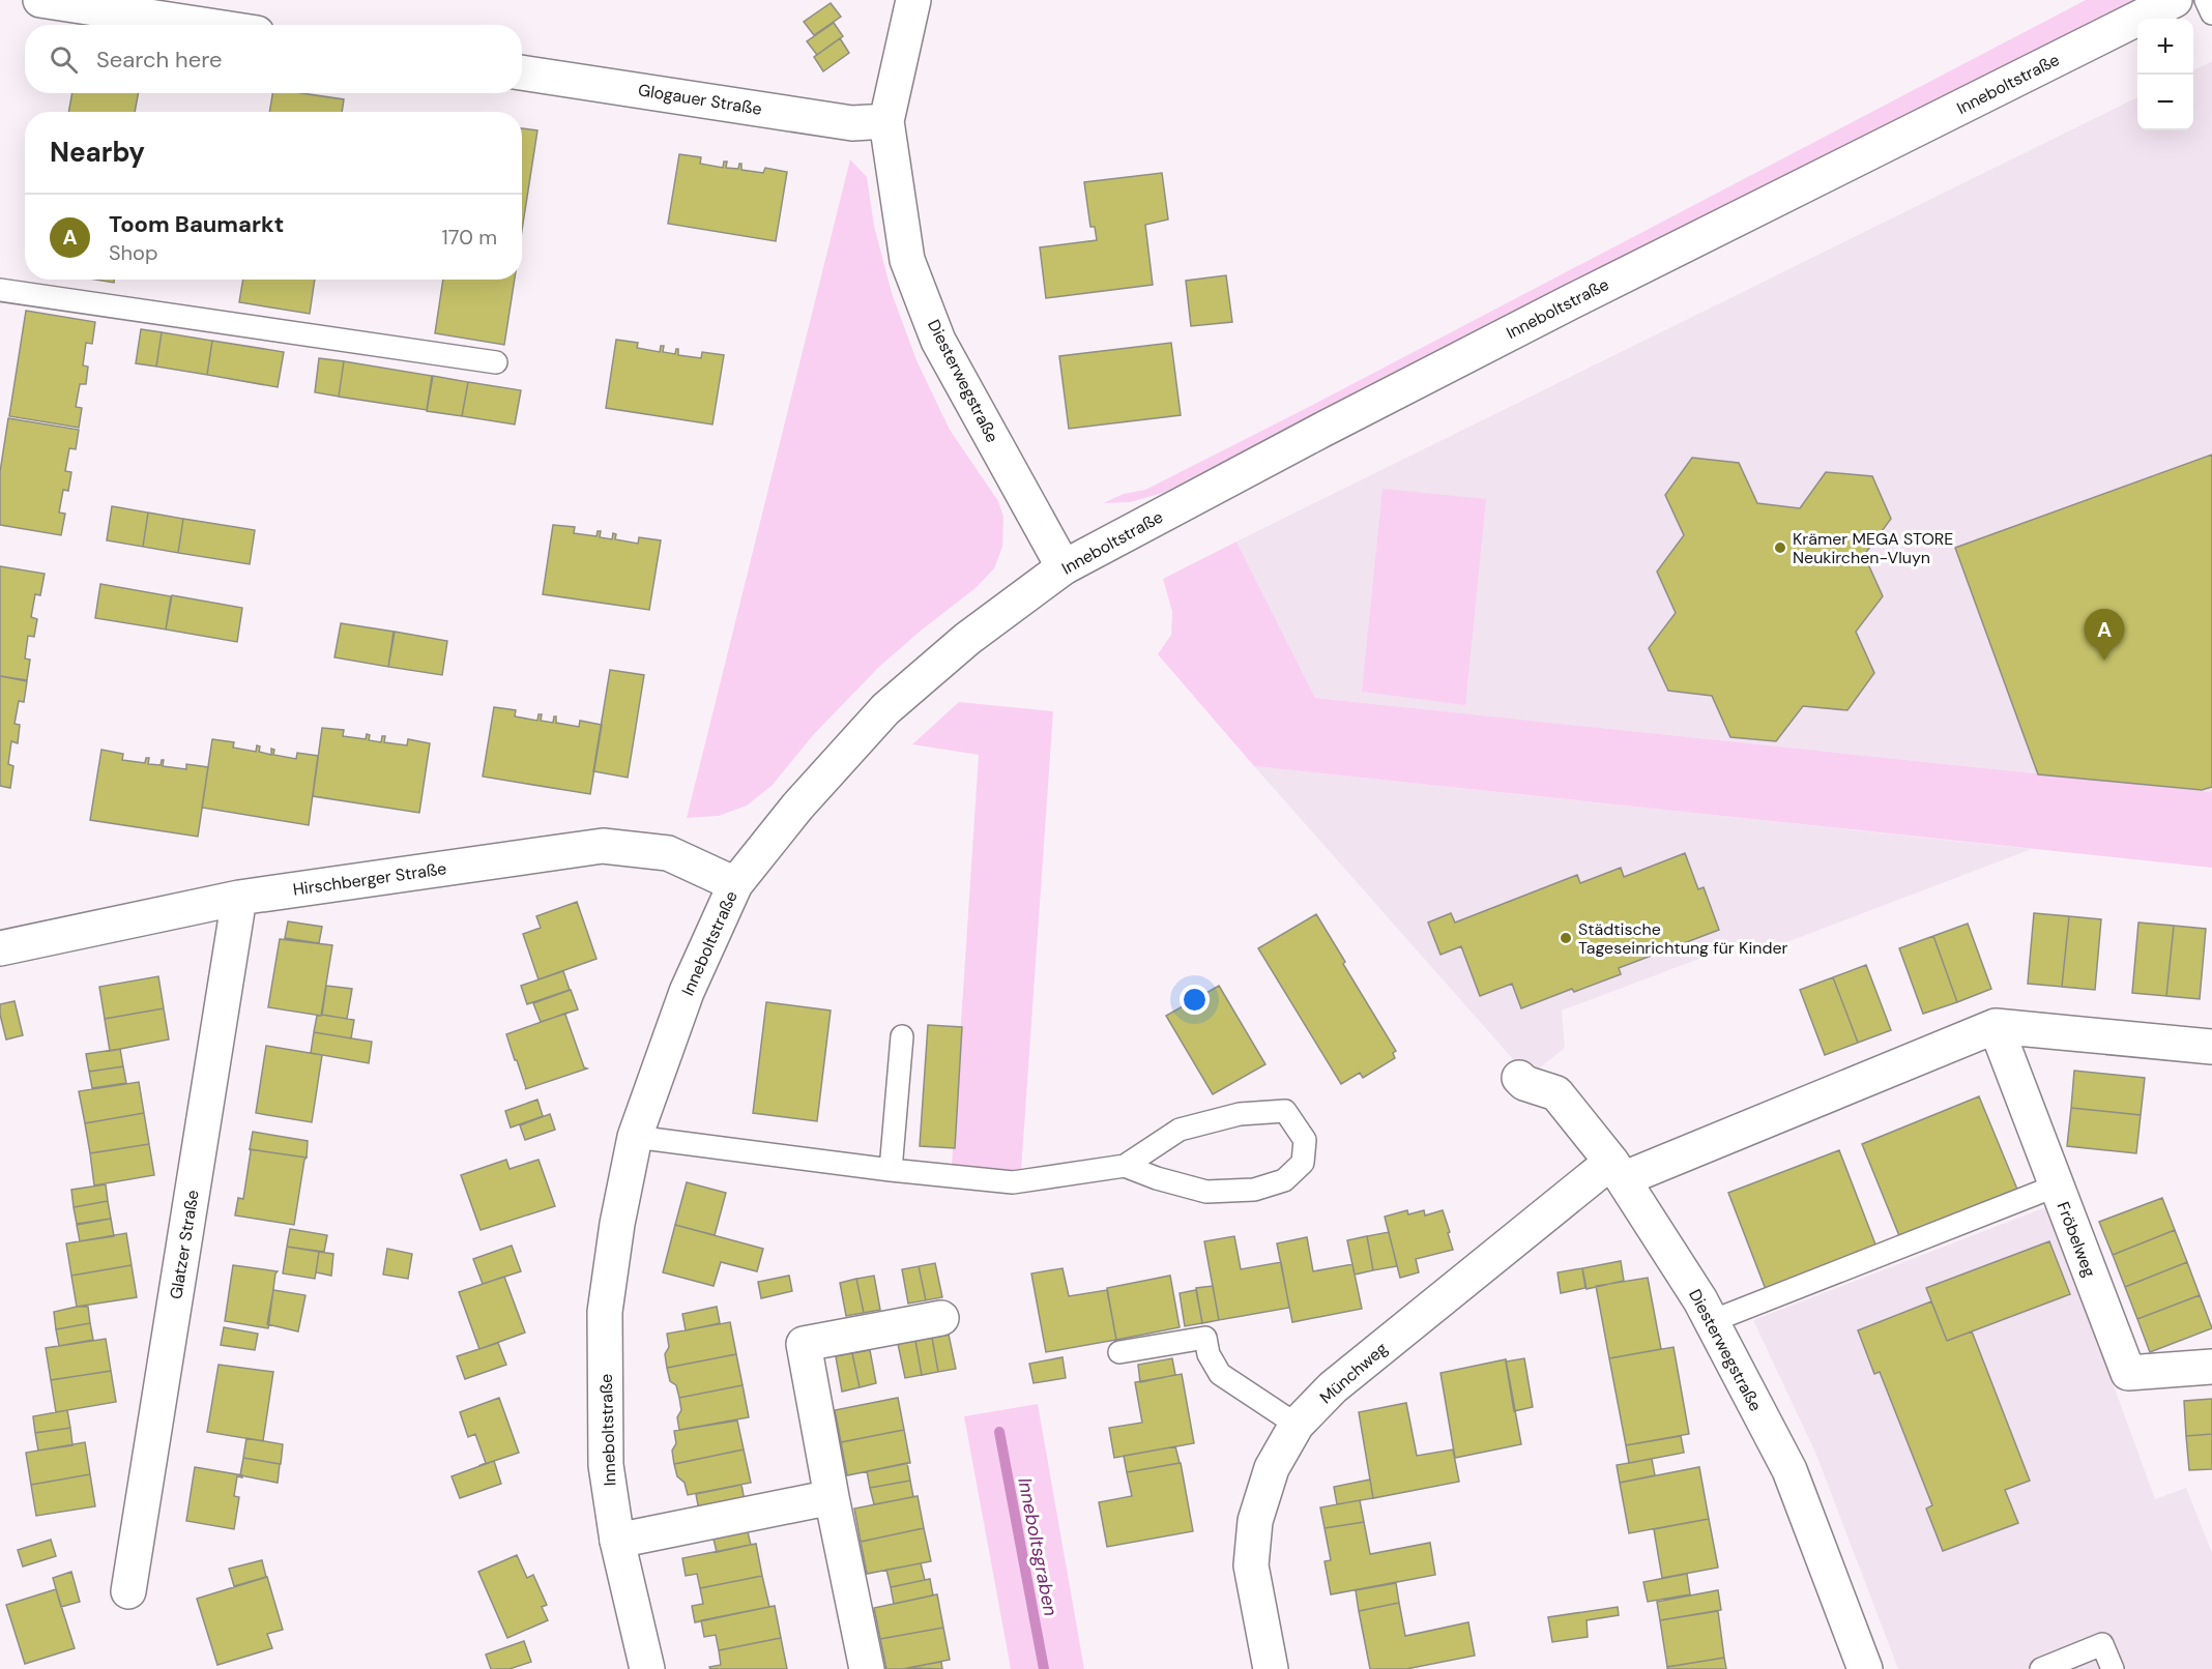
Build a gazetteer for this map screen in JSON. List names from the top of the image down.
{
  "streets": {
    "street": [
      "Inneboltstraße",
      "Glogauer Straße",
      "Diesterwegstraße",
      "Hirschberger Straße",
      "Fröbelweg",
      "Glatzer Straße",
      "Münchweg"
    ]
  },
  "crossings": [
    ["Inneboltstraße", "Diesterwegstraße"],
    ["Inneboltstraße", "Hirschberger Straße"],
    ["Glogauer Straße", "Diesterwegstraße"],
    ["Diesterwegstraße", "Münchweg"],
    ["Hirschberger Straße", "Glatzer Straße"]
  ],
  "water": ["Inneboltsgraben"],
  "places": ["Krämer MEGA STORE Neukirchen-Vluyn", "Städtische Tageseinrichtung für Kinder"],
  "page": {
    "map_buttons": ["+", "−"],
    "search": "Search here",
    "heading": "Nearby",
    "list": [
      {
        "mark": "A",
        "name": "Toom Baumarkt",
        "note": "Shop",
        "value": "170 m"
      }
    ],
    "pins": "A"
  }
}
